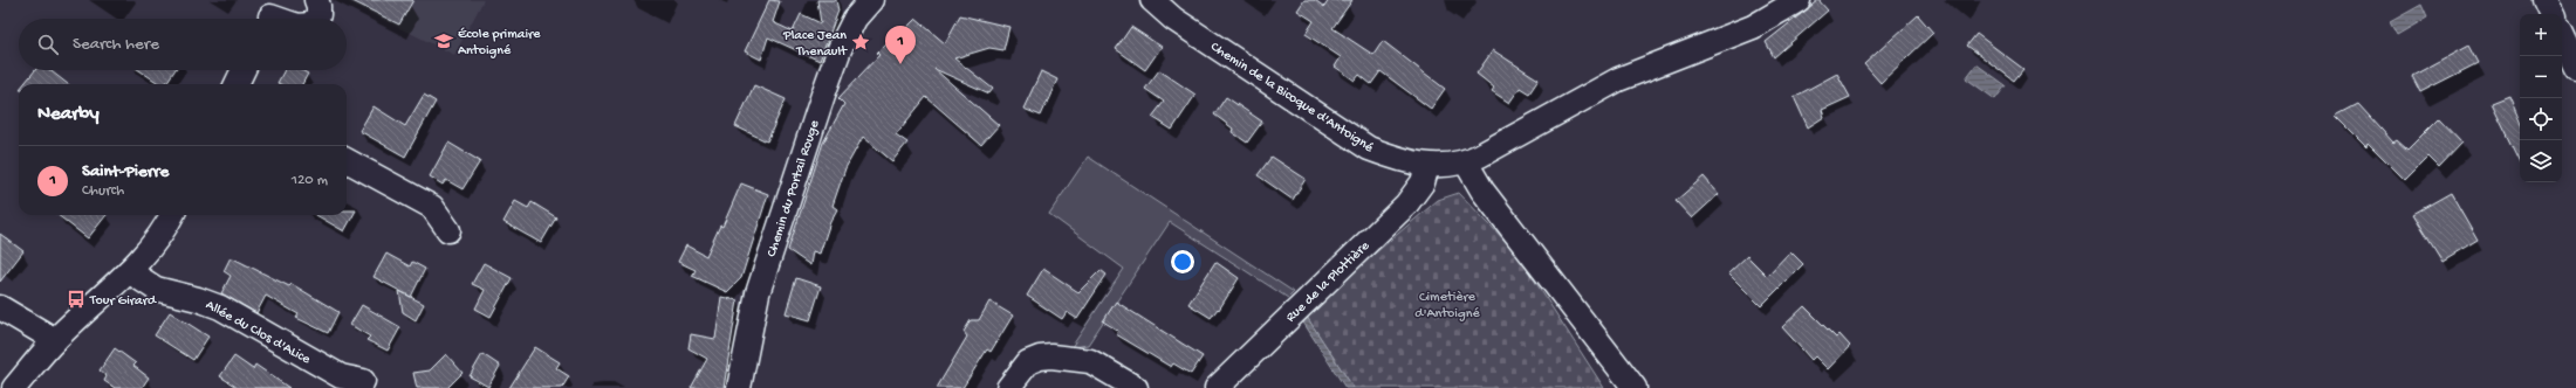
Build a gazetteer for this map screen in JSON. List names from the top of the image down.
{
  "streets": {
    "street": [
      "Chemin de la Bicoque d'Antoigné",
      "Chemin du Portail Rouge",
      "Rue de la Plottière",
      "Allée du Clos d'ALice"
    ]
  },
  "crossings": [
    ["Chemin de la Bicoque d'Antoigné", "Rue de la Plottière"]
  ],
  "parks": ["Cimetière d'Antoigné"],
  "places": {
    "school or university": ["École primaire Antoigné"],
    "place": ["Place Jean Thenault"],
    "bus stop": ["Tour Girard"]
  },
  "page": {
    "map_buttons": ["+", "−"],
    "search": "Search here",
    "pins": "1",
    "heading": "Nearby",
    "list": [
      {
        "mark": "1",
        "name": "Saint-Pierre",
        "note": "Church",
        "value": "120 m"
      }
    ]
  }
}
